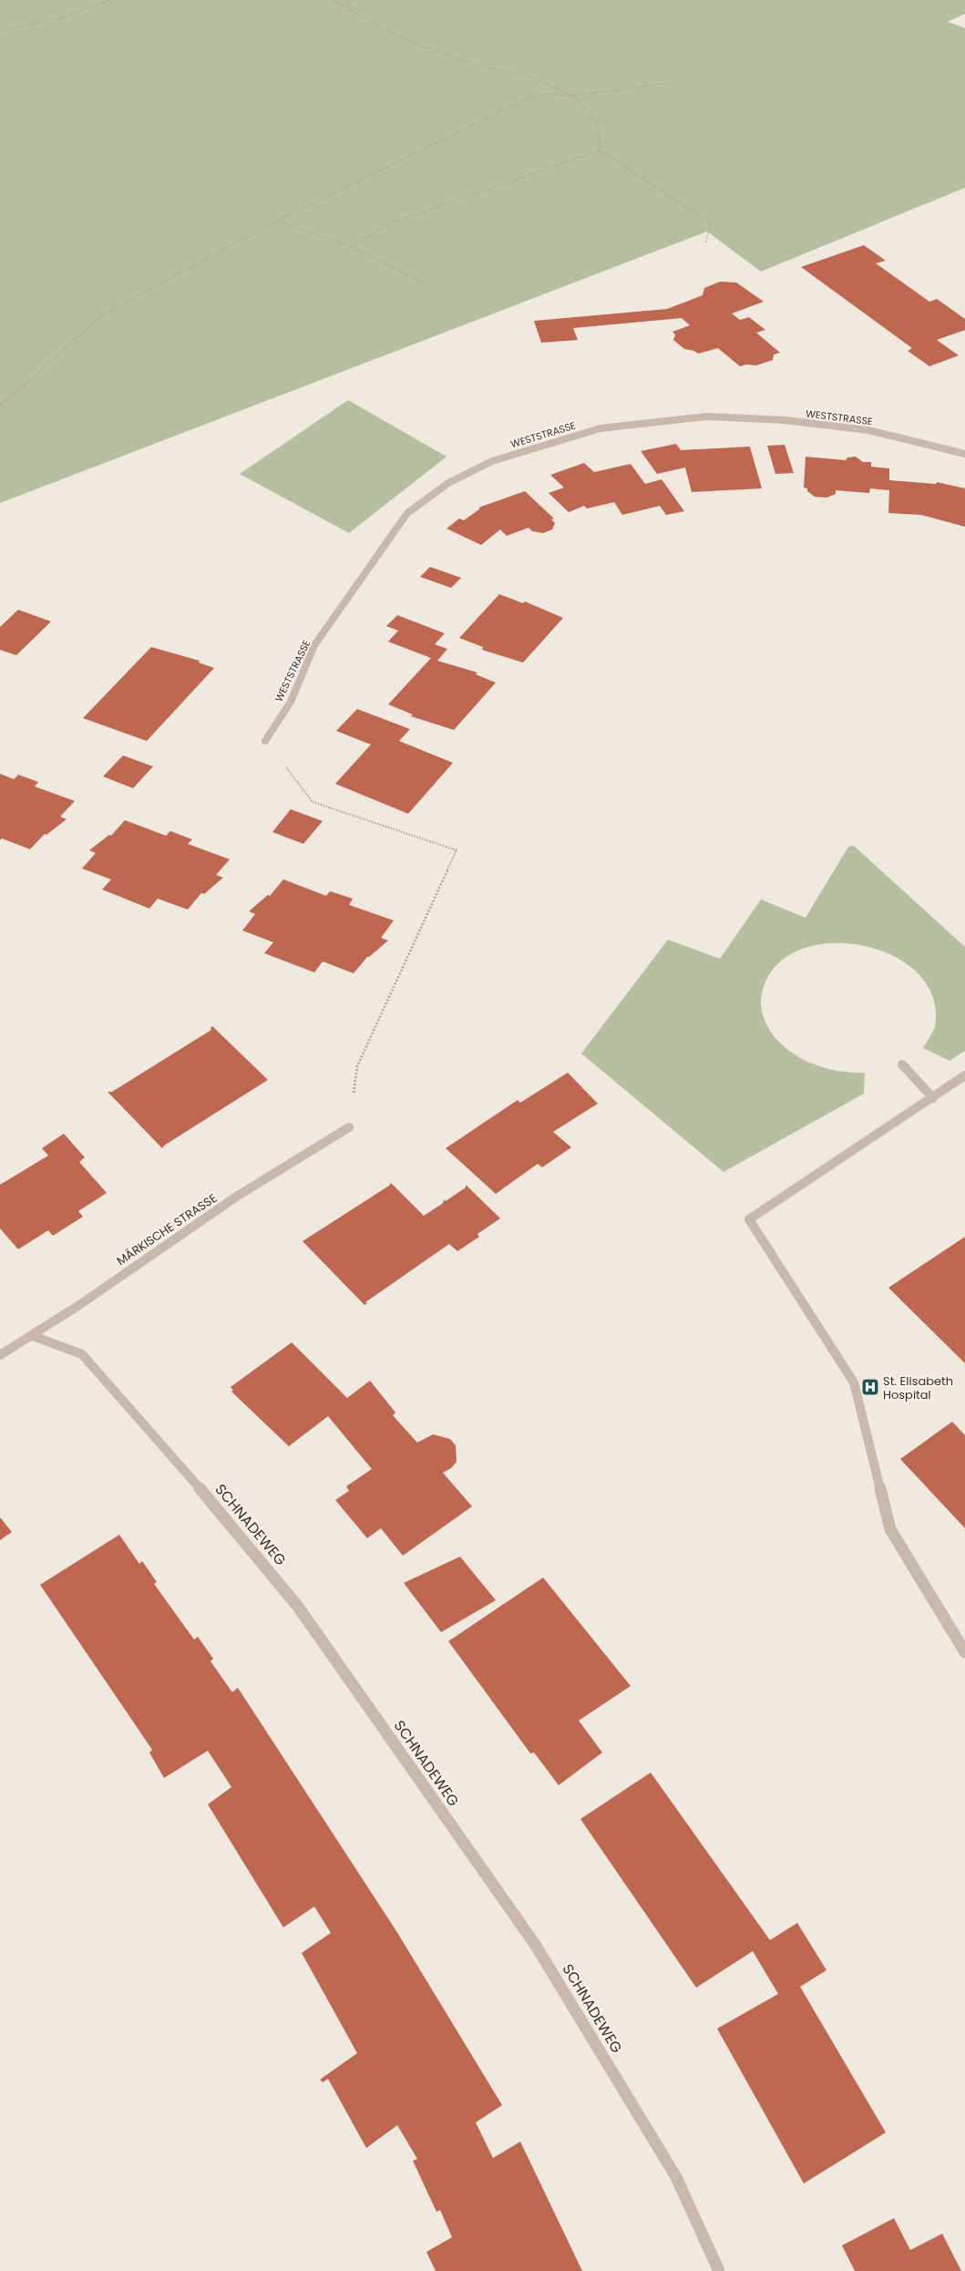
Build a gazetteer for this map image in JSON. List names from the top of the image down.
{
  "streets": {
    "street": ["WESTSTRASSE", "MÄRKISCHE STRASSE", "SCHNADEWEG"]
  },
  "crossings": [
    ["MÄRKISCHE STRASSE", "SCHNADEWEG"]
  ],
  "places": {
    "hospital": ["St. Elisabeth Hospital"]
  }
}
